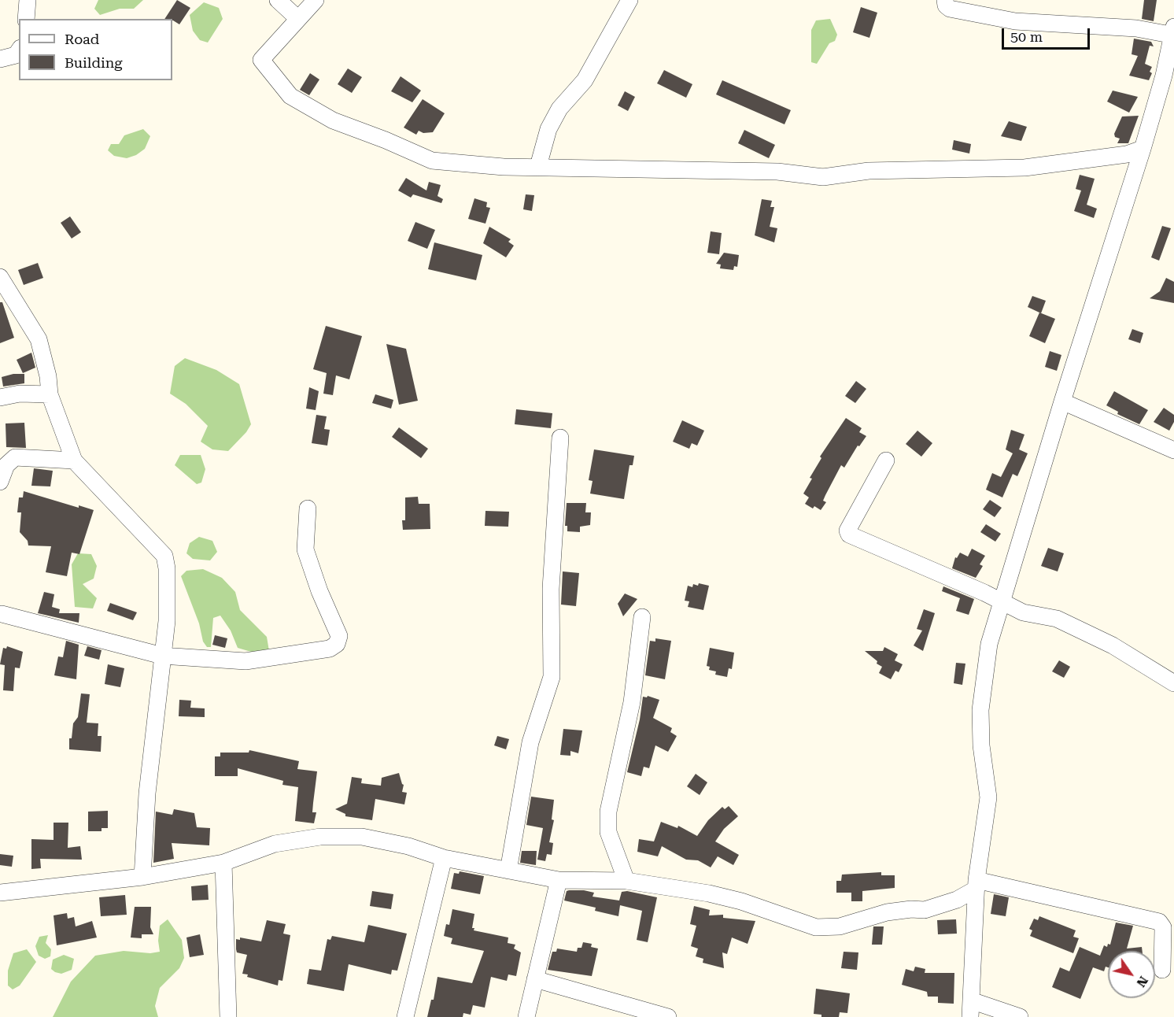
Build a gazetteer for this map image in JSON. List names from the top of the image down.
{
  "legend": ["Road", "Building"],
  "scale_bar": "50 m",
  "north": "bottom right"
}
